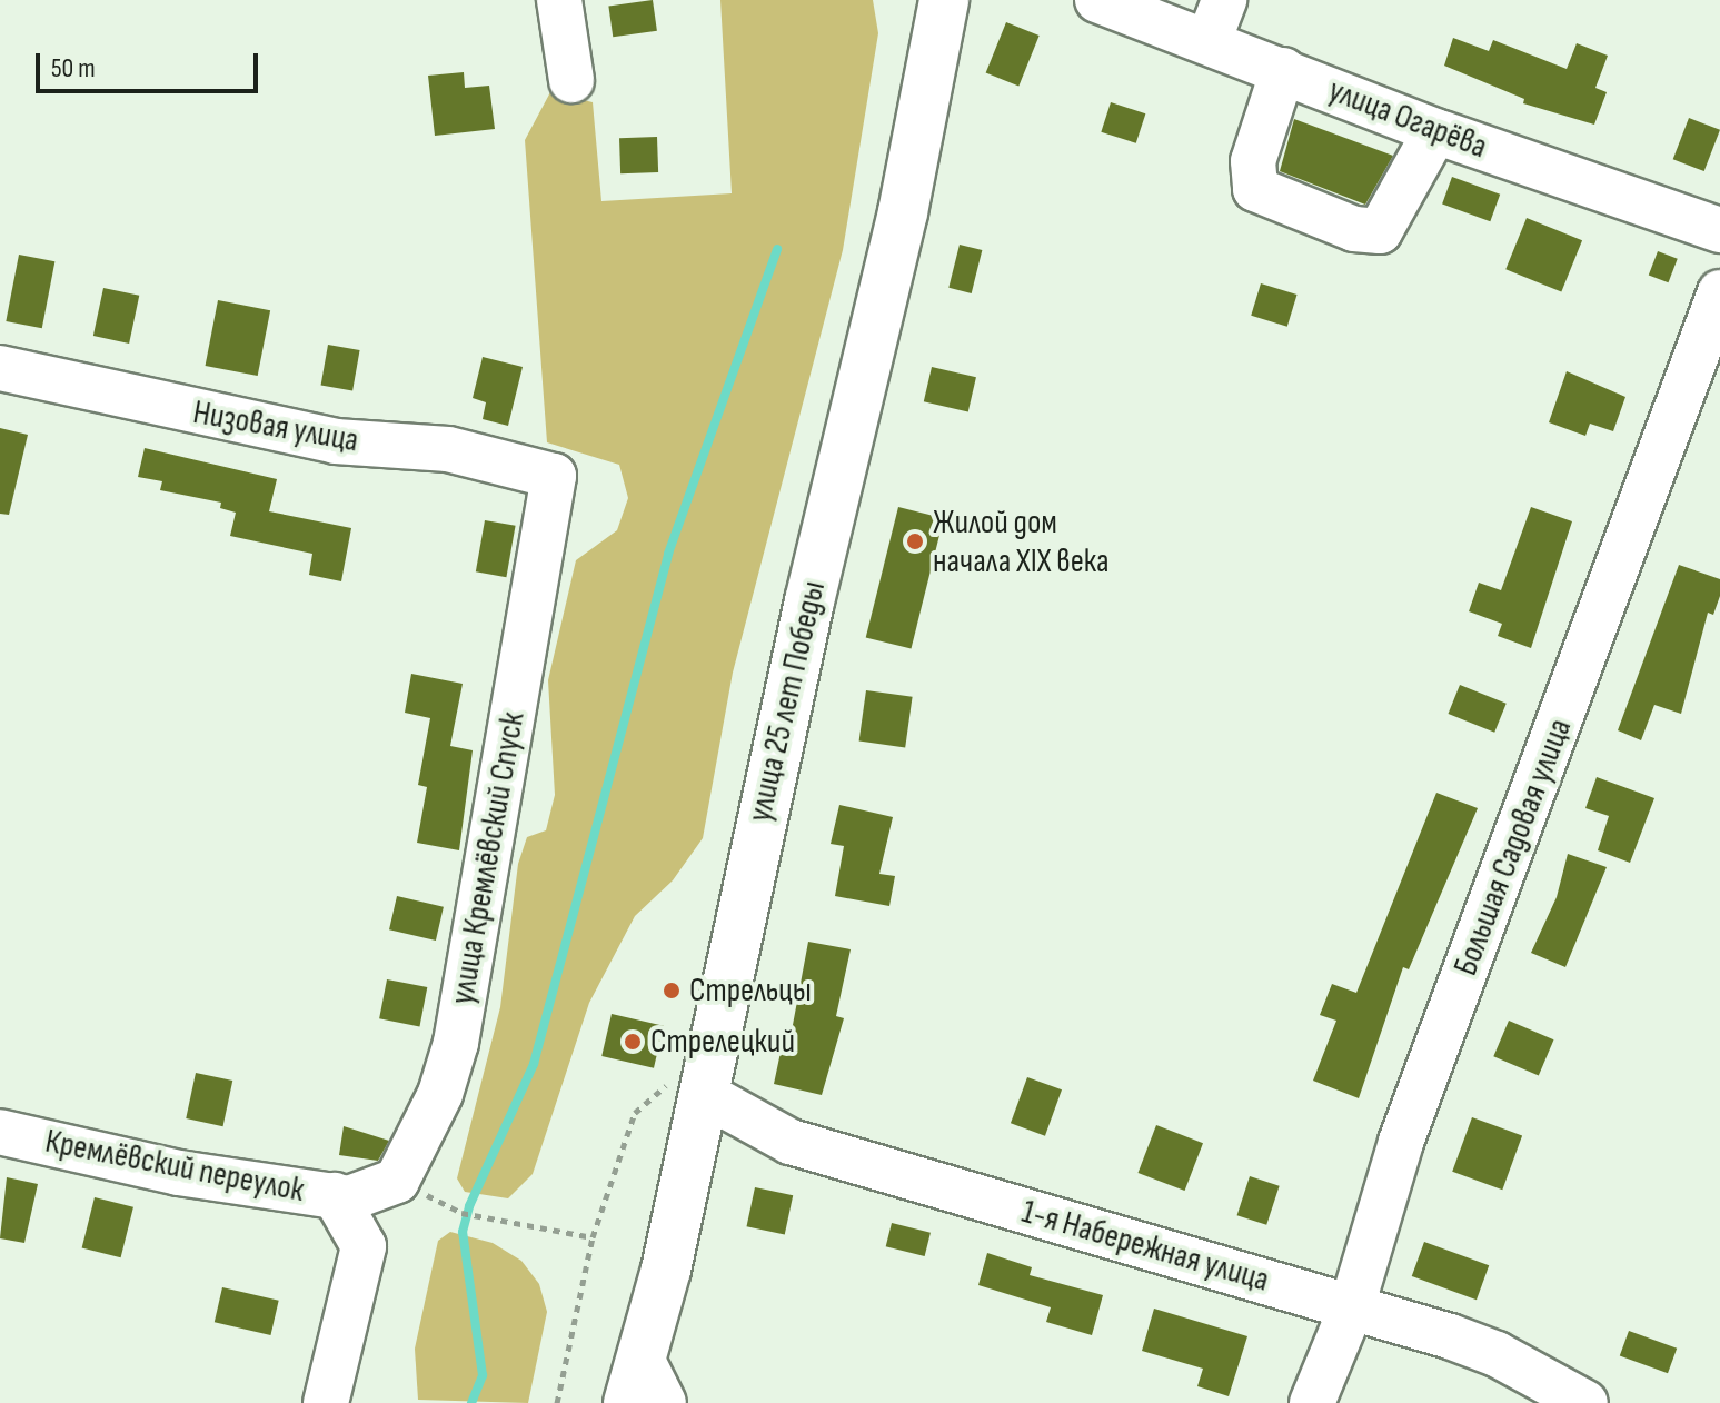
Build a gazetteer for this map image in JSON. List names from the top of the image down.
{
  "streets": {
    "main road": ["улица 25 лет Победы"],
    "street": [
      "улица Огарёва",
      "Низовая улица",
      "Большая Садовая улица",
      "улица Кремлёвский Спуск",
      "Кремлёвский переулок",
      "1-я Набережная улица"
    ]
  },
  "crossings": [
    ["Низовая улица", "улица Кремлёвский Спуск"],
    ["улица 25 лет Победы", "1-я Набережная улица"],
    ["Большая Садовая улица", "1-я Набережная улица"],
    ["улица Кремлёвский Спуск", "Кремлёвский переулок"]
  ],
  "places": ["Жилой дом начала XIX века", "Стрельцы", "Стрелецкий"],
  "scale_bar": "50 m"
}
